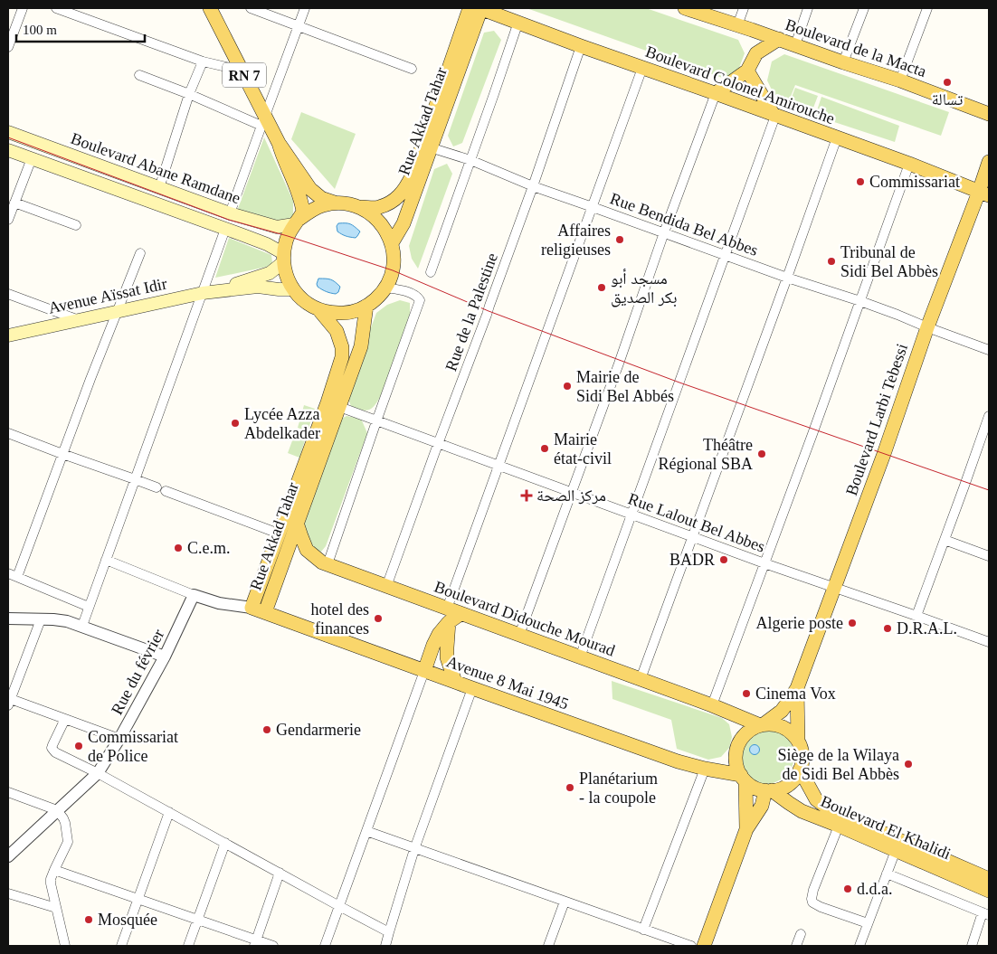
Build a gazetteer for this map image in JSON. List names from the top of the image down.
{
  "streets": {
    "main road": [
      "Boulevard de la Macta",
      "RN 7",
      "Boulevard Colonel Amirouche",
      "Rue Akkad Tahar",
      "Boulevard Abane Ramdane",
      "Avenue Aïssat Idir",
      "Boulevard Larbi Tebessi",
      "Boulevard Didouche Mourad",
      "Avenue 8 Mai 1945",
      "Boulevard El Khalidi"
    ],
    "street": [
      "Rue Bendida Bel Abbes",
      "Rue de la Palestine",
      "Rue Lalout Bel Abbes",
      "Rue du février"
    ]
  },
  "crossings": [
    ["RN 7", "Rue Akkad Tahar"],
    ["RN 7", "Boulevard Abane Ramdane"],
    ["Boulevard Colonel Amirouche", "Rue Akkad Tahar"],
    ["Boulevard Colonel Amirouche", "Rue de la Palestine"],
    ["Boulevard Colonel Amirouche", "Boulevard Larbi Tebessi"],
    ["Rue Akkad Tahar", "Boulevard Abane Ramdane"],
    ["Rue Akkad Tahar", "Rue Bendida Bel Abbes"],
    ["Rue Akkad Tahar", "Rue Lalout Bel Abbes"],
    ["Rue Akkad Tahar", "Boulevard Didouche Mourad"],
    ["Rue Akkad Tahar", "Avenue 8 Mai 1945"],
    ["Rue Bendida Bel Abbes", "Rue de la Palestine"],
    ["Rue Bendida Bel Abbes", "Boulevard Larbi Tebessi"],
    ["Rue de la Palestine", "Rue Lalout Bel Abbes"],
    ["Rue de la Palestine", "Boulevard Didouche Mourad"],
    ["Boulevard Larbi Tebessi", "Rue Lalout Bel Abbes"],
    ["Boulevard Didouche Mourad", "Avenue 8 Mai 1945"],
    ["Boulevard Didouche Mourad", "Boulevard El Khalidi"],
    ["Avenue 8 Mai 1945", "Boulevard El Khalidi"]
  ],
  "places": {
    "other": [
      "تسالة",
      "Commissariat",
      "Affaires religieuses",
      "Tribunal de Sidi Bel Abbès",
      "مسجد أبو بكر الصديق",
      "Mairie de Sidi Bel Abbés",
      "Lycée Azza Abdelkader",
      "Mairie état-civil",
      "Théâtre Régional SBA",
      "C.e.m.",
      "BADR",
      "hotel des finances",
      "Algerie poste",
      "D.R.A.L.",
      "Cinema Vox",
      "Gendarmerie",
      "Commissariat de Police",
      "Siège de la Wilaya de Sidi Bel Abbès",
      "Planétarium - la coupole",
      "d.d.a.",
      "Mosquée"
    ],
    "health": ["مركز الصحة"]
  },
  "scale_bar": "100 m"
}
